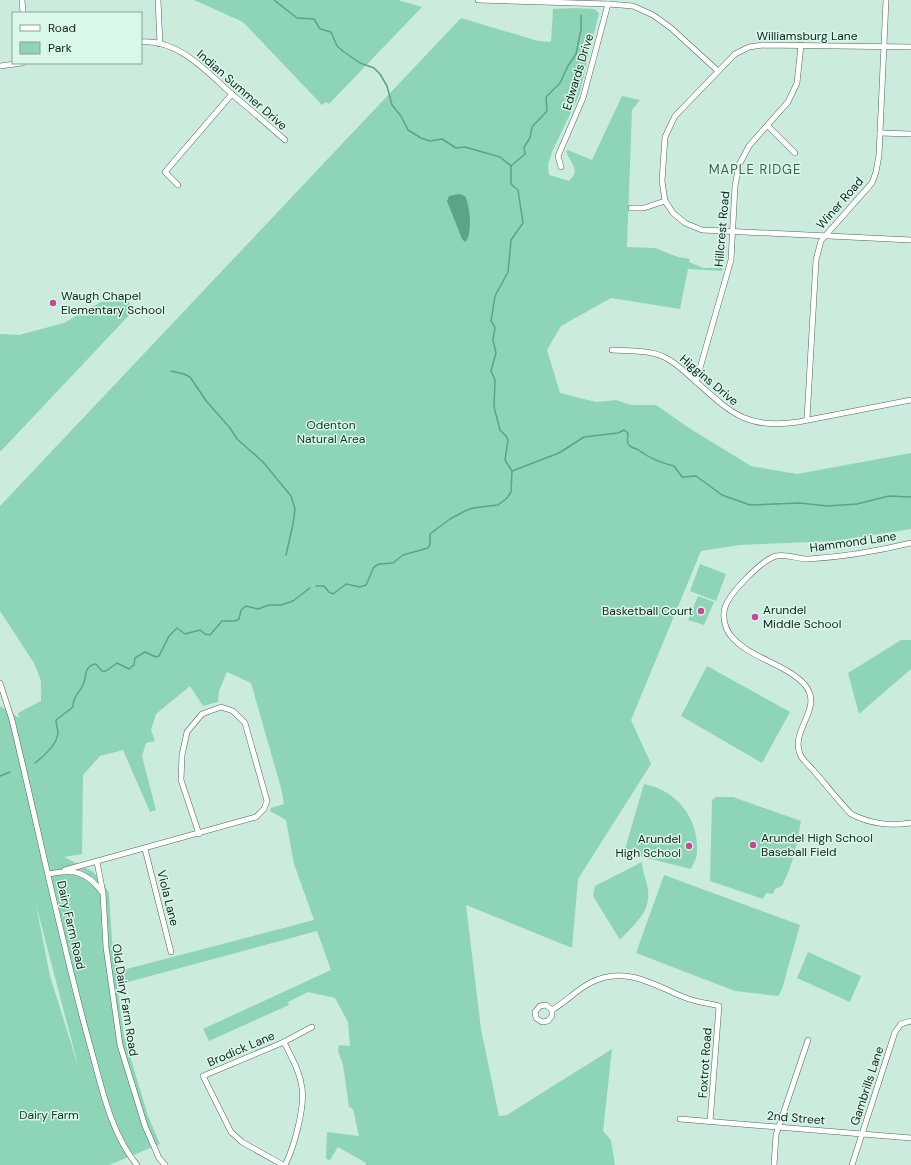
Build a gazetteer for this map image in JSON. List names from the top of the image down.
{
  "streets": {
    "street": [
      "Williamsburg Lane",
      "Edwards Drive",
      "Indian Summer Drive",
      "Winer Road",
      "Hillcrest Road",
      "Higgins Drive",
      "Hammond Lane",
      "Viola Lane",
      "Dairy Farm Road",
      "Old Dairy Farm Road",
      "Brodick Lane",
      "Foxtrot Road",
      "Gambrills Lane",
      "2nd Street"
    ]
  },
  "crossings": [
    ["Williamsburg Lane", "Winer Road"],
    ["Williamsburg Lane", "Hillcrest Road"],
    ["Winer Road", "Higgins Drive"],
    ["Hillcrest Road", "Higgins Drive"],
    ["Foxtrot Road", "2nd Street"],
    ["Gambrills Lane", "2nd Street"]
  ],
  "districts": ["MAPLE RIDGE"],
  "parks": ["Odenton Natural Area", "Dairy Farm"],
  "places": [
    "Waugh Chapel Elementary School",
    "Basketball Court",
    "Arundel Middle School",
    "Arundel High School Baseball Field",
    "Arundel High School"
  ],
  "legend": ["Road", "Park"]
}
